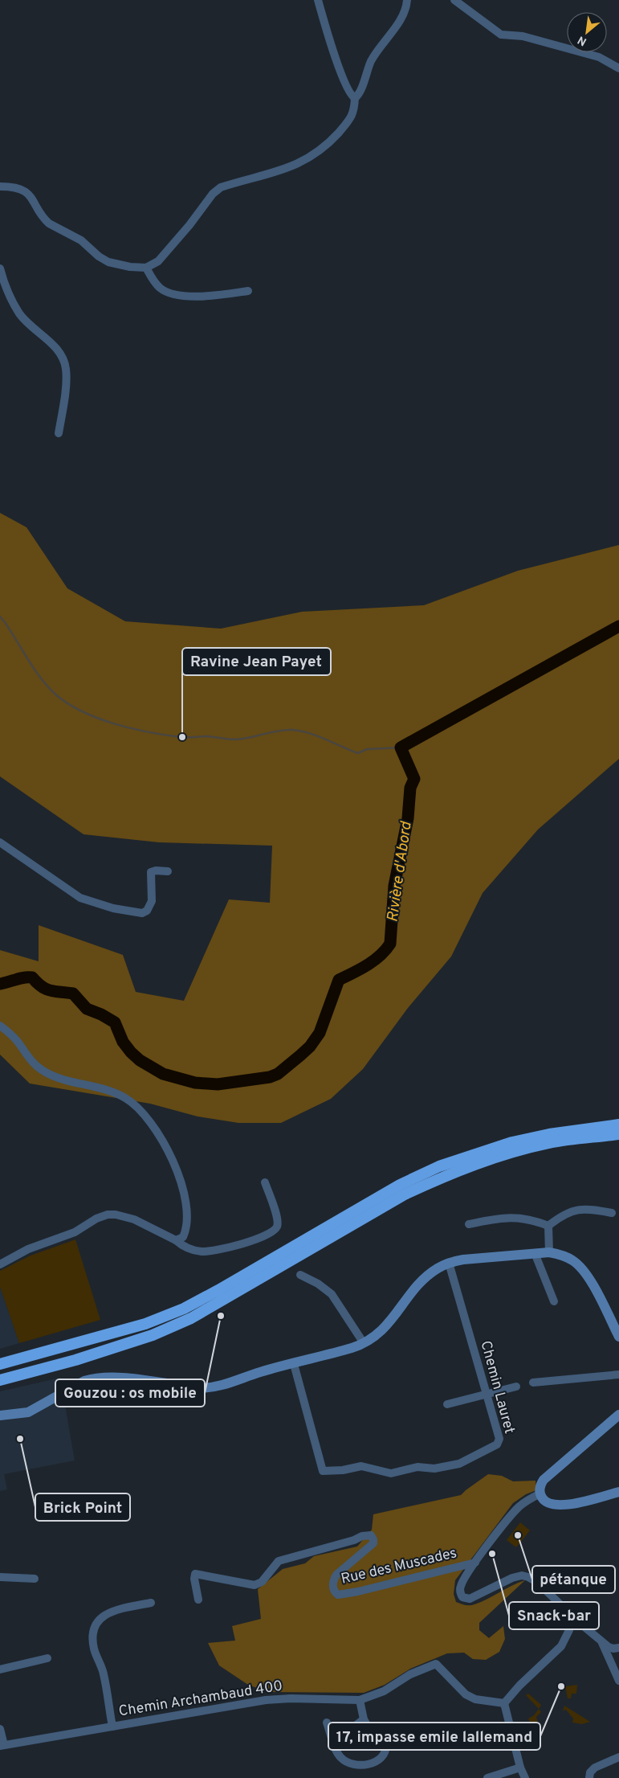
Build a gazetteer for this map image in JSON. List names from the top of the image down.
{
  "streets": {
    "street": ["Chemin Lauret", "Rue des Muscades", "Chemin Archambaud 400"]
  },
  "water": ["Rivière d'Abord"],
  "places": [
    "Ravine Jean Payet",
    "Gouzou : os mobile",
    "Brick Point",
    "pétanque",
    "Snack-bar",
    "17, impasse emile lallemand"
  ],
  "north": "bottom left"
}
